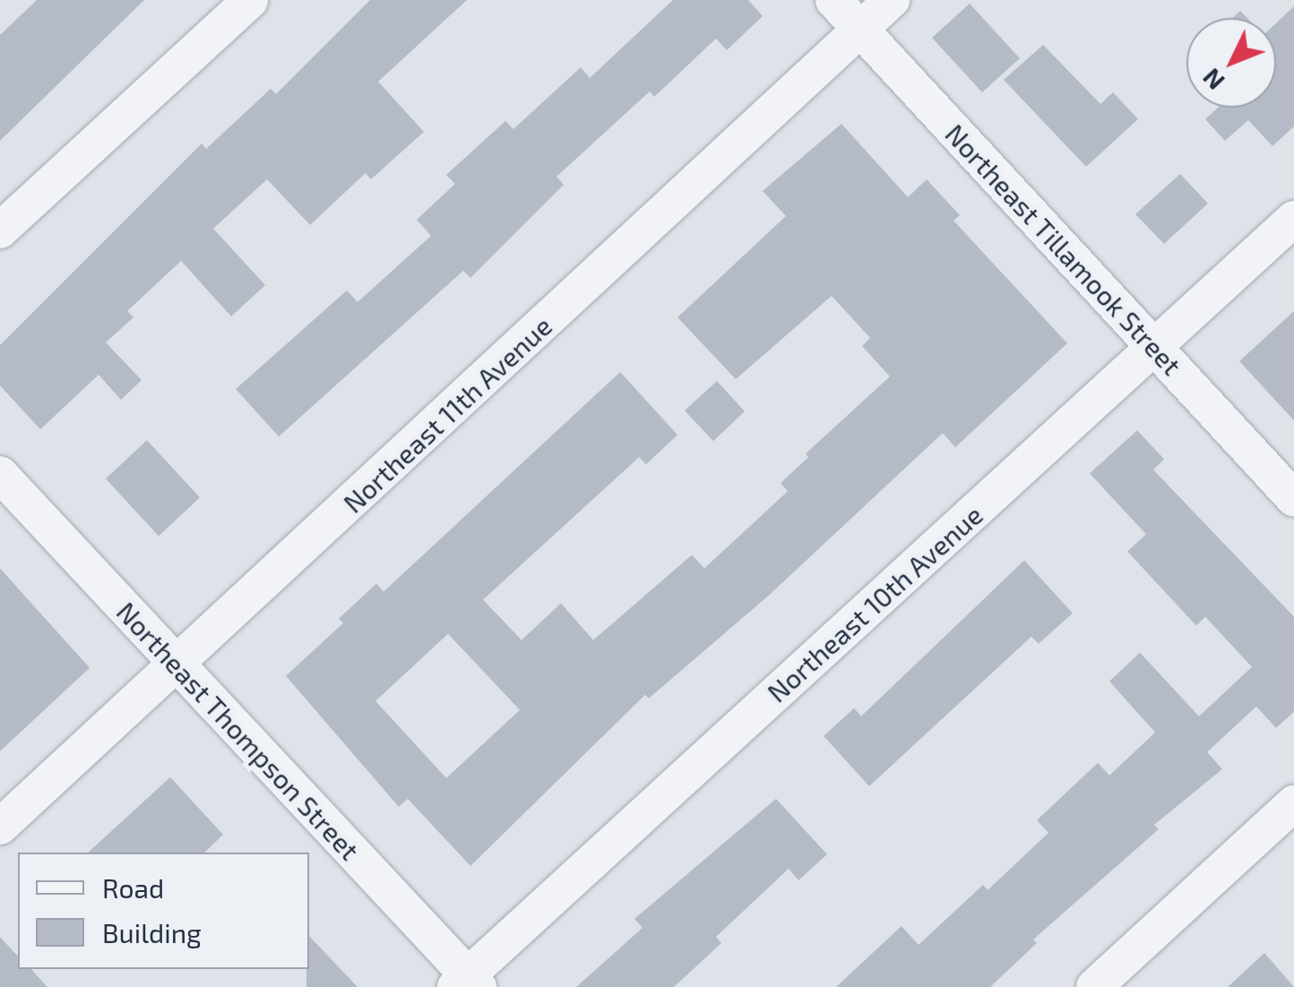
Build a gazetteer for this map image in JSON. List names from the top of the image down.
{
  "streets": {
    "street": [
      "Northeast Tillamook Street",
      "Northeast 11th Avenue",
      "Northeast 10th Avenue",
      "Northeast Thompson Street"
    ]
  },
  "crossings": [
    ["Northeast Tillamook Street", "Northeast 11th Avenue"],
    ["Northeast Tillamook Street", "Northeast 10th Avenue"],
    ["Northeast 11th Avenue", "Northeast Thompson Street"],
    ["Northeast 10th Avenue", "Northeast Thompson Street"]
  ],
  "legend": ["Road", "Building"],
  "north": "bottom left"
}
